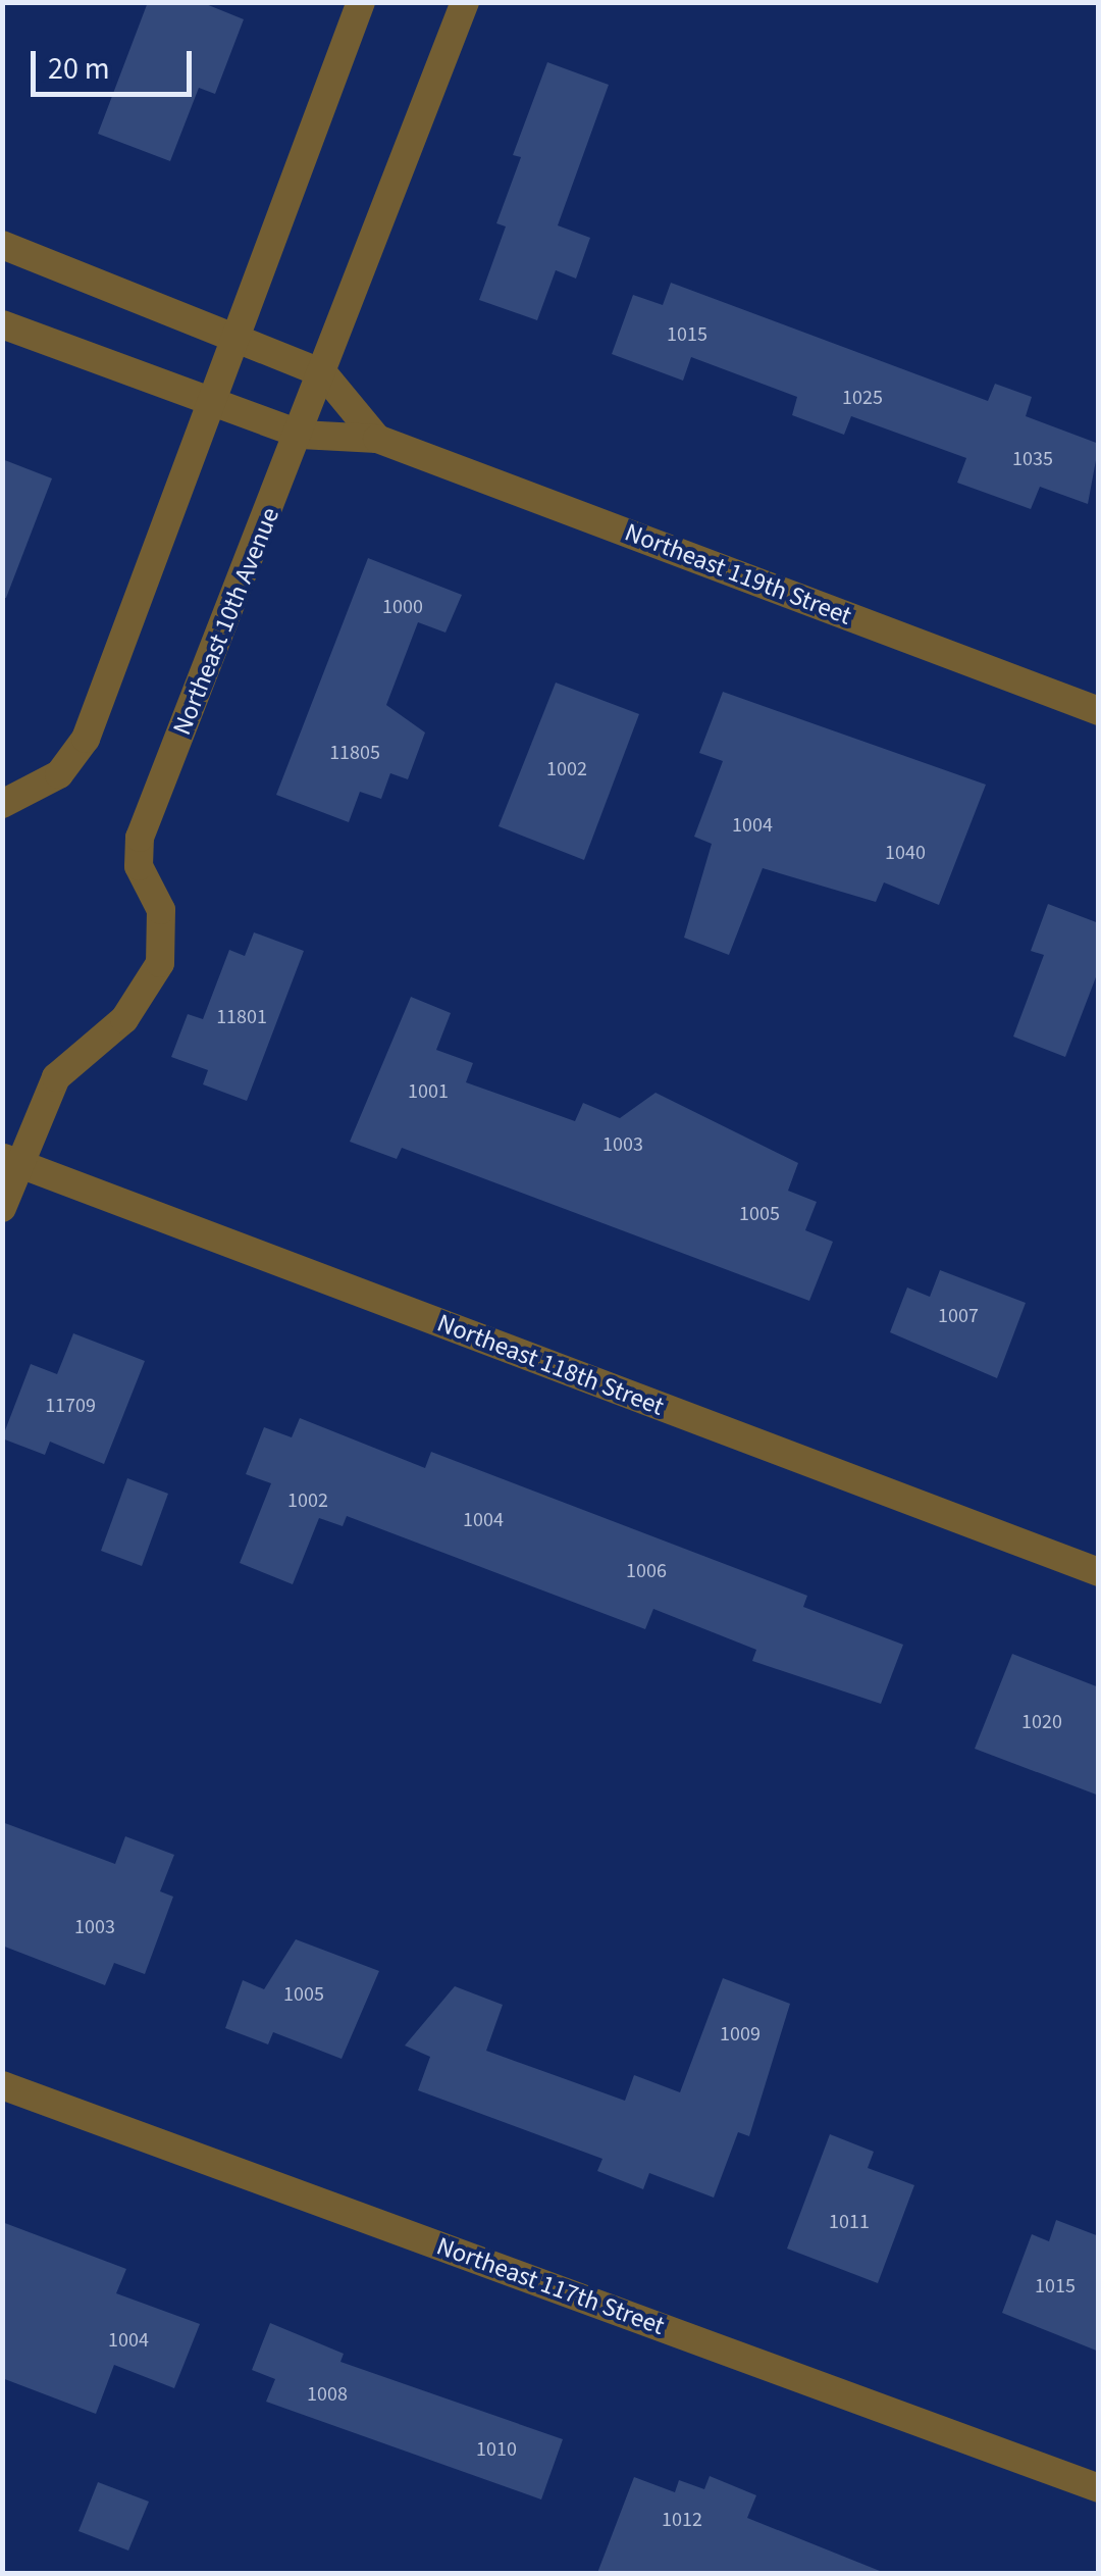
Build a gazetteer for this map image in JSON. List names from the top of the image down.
{
  "streets": {
    "street": [
      "Northeast 119th Street",
      "Northeast 10th Avenue",
      "Northeast 118th Street",
      "Northeast 117th Street"
    ]
  },
  "crossings": [
    ["Northeast 119th Street", "Northeast 10th Avenue"],
    ["Northeast 10th Avenue", "Northeast 118th Street"]
  ],
  "house_numbers": [
    "1015",
    "1025",
    "1035",
    "1000",
    "11805",
    "1002",
    "1004",
    "1040",
    "11801",
    "1001",
    "1003",
    "1005",
    "1007",
    "11709",
    "1002",
    "1004",
    "1006",
    "1020",
    "1003",
    "1005",
    "1009",
    "1011",
    "1015",
    "1004",
    "1008",
    "1010",
    "1012"
  ],
  "scale_bar": "20 m"
}
